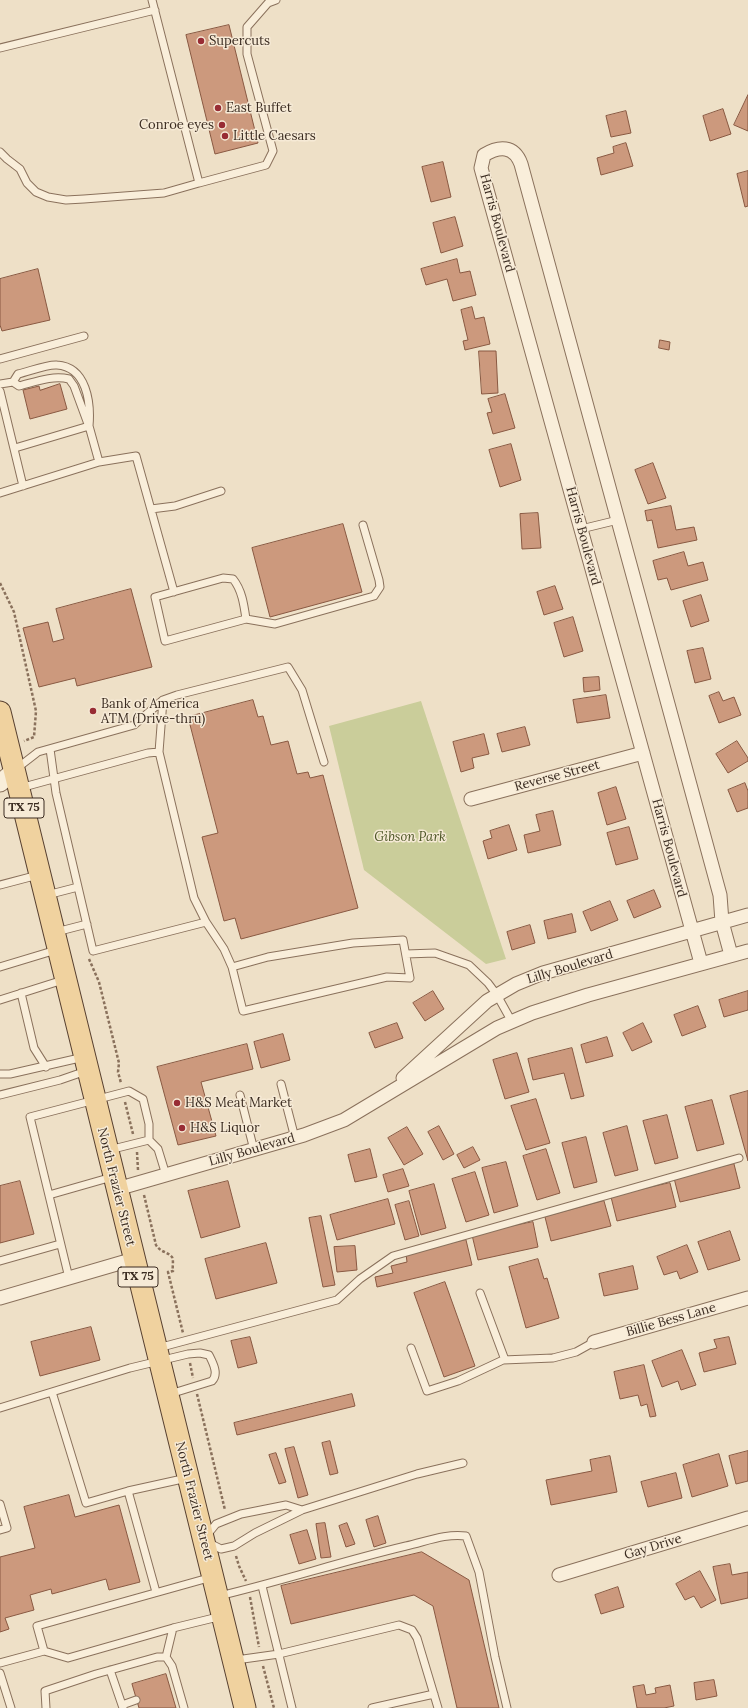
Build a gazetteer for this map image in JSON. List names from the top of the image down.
{
  "streets": {
    "main road": ["TX 75", "North Frazier Street"],
    "street": [
      "Harris Boulevard",
      "Reverse Street",
      "Lilly Boulevard",
      "Billie Bess Lane",
      "Gay Drive"
    ]
  },
  "crossings": [
    ["Harris Boulevard", "Reverse Street"],
    ["Harris Boulevard", "Lilly Boulevard"],
    ["Lilly Boulevard", "North Frazier Street"]
  ],
  "parks": ["Gibson Park"],
  "places": [
    "Supercuts",
    "East Buffet",
    "Conroe eyes",
    "Little Caesars",
    "Bank of America ATM (Drive-thru)",
    "H&S Meat Market",
    "H&S Liquor"
  ]
}
